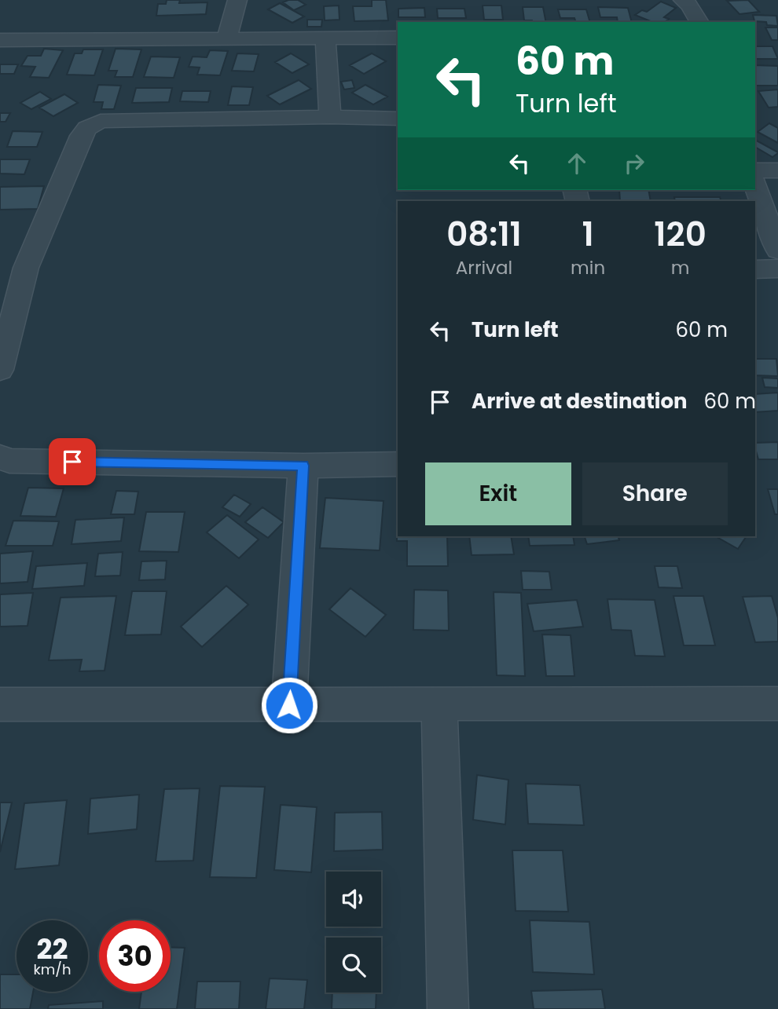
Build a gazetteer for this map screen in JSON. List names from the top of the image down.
{
  "page": {
    "turn": ["60 m", "Turn left"],
    "eta": [
      "08:11",
      "Arrival",
      "1",
      "min",
      "120",
      "m"
    ],
    "list": [
      {
        "name": "Turn left",
        "value": "60 m"
      },
      {
        "name": "Arrive at destination",
        "value": "60 m"
      }
    ],
    "buttons": ["Exit", "Share"],
    "speed": "22 km/h",
    "limit": "30"
  }
}
